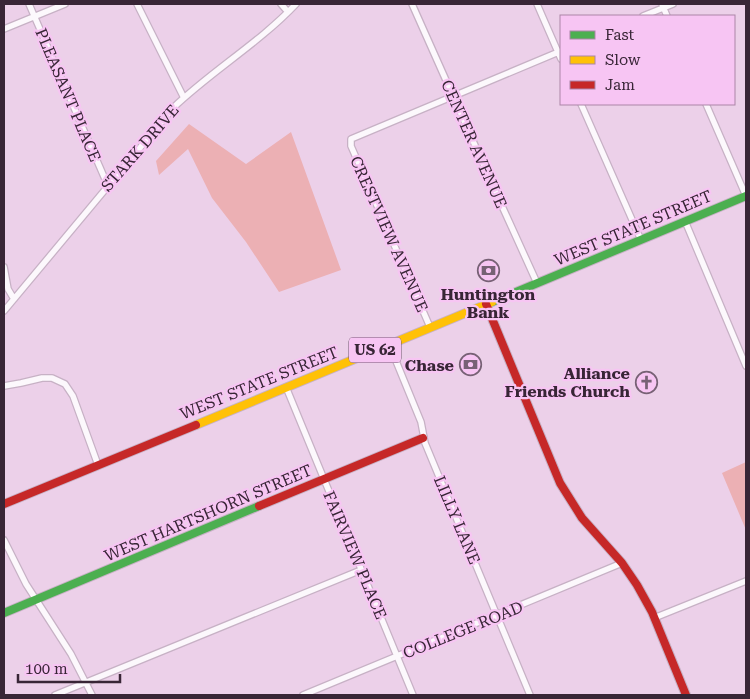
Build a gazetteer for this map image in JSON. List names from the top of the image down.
{
  "streets": {
    "main road": ["WEST STATE STREET", "US 62", "WEST HARTSHORN STREET"],
    "street": [
      "PLEASANT PLACE",
      "CENTER AVENUE",
      "STARK DRIVE",
      "CRESTVIEW AVENUE",
      "LILLY LANE",
      "FAIRVIEW PLACE",
      "COLLEGE ROAD"
    ]
  },
  "crossings": [
    ["PLEASANT PLACE", "STARK DRIVE"],
    ["CENTER AVENUE", "WEST STATE STREET"],
    ["CENTER AVENUE", "CRESTVIEW AVENUE"],
    ["WEST STATE STREET", "CRESTVIEW AVENUE"],
    ["WEST STATE STREET", "LILLY LANE"],
    ["WEST STATE STREET", "FAIRVIEW PLACE"],
    ["WEST HARTSHORN STREET", "LILLY LANE"],
    ["WEST HARTSHORN STREET", "FAIRVIEW PLACE"],
    ["LILLY LANE", "COLLEGE ROAD"],
    ["FAIRVIEW PLACE", "COLLEGE ROAD"]
  ],
  "places": {
    "bank": ["Huntington Bank", "Chase"],
    "church": ["Alliance Friends Church"]
  },
  "legend": ["Fast", "Slow", "Jam"],
  "scale_bar": "100 m"
}
